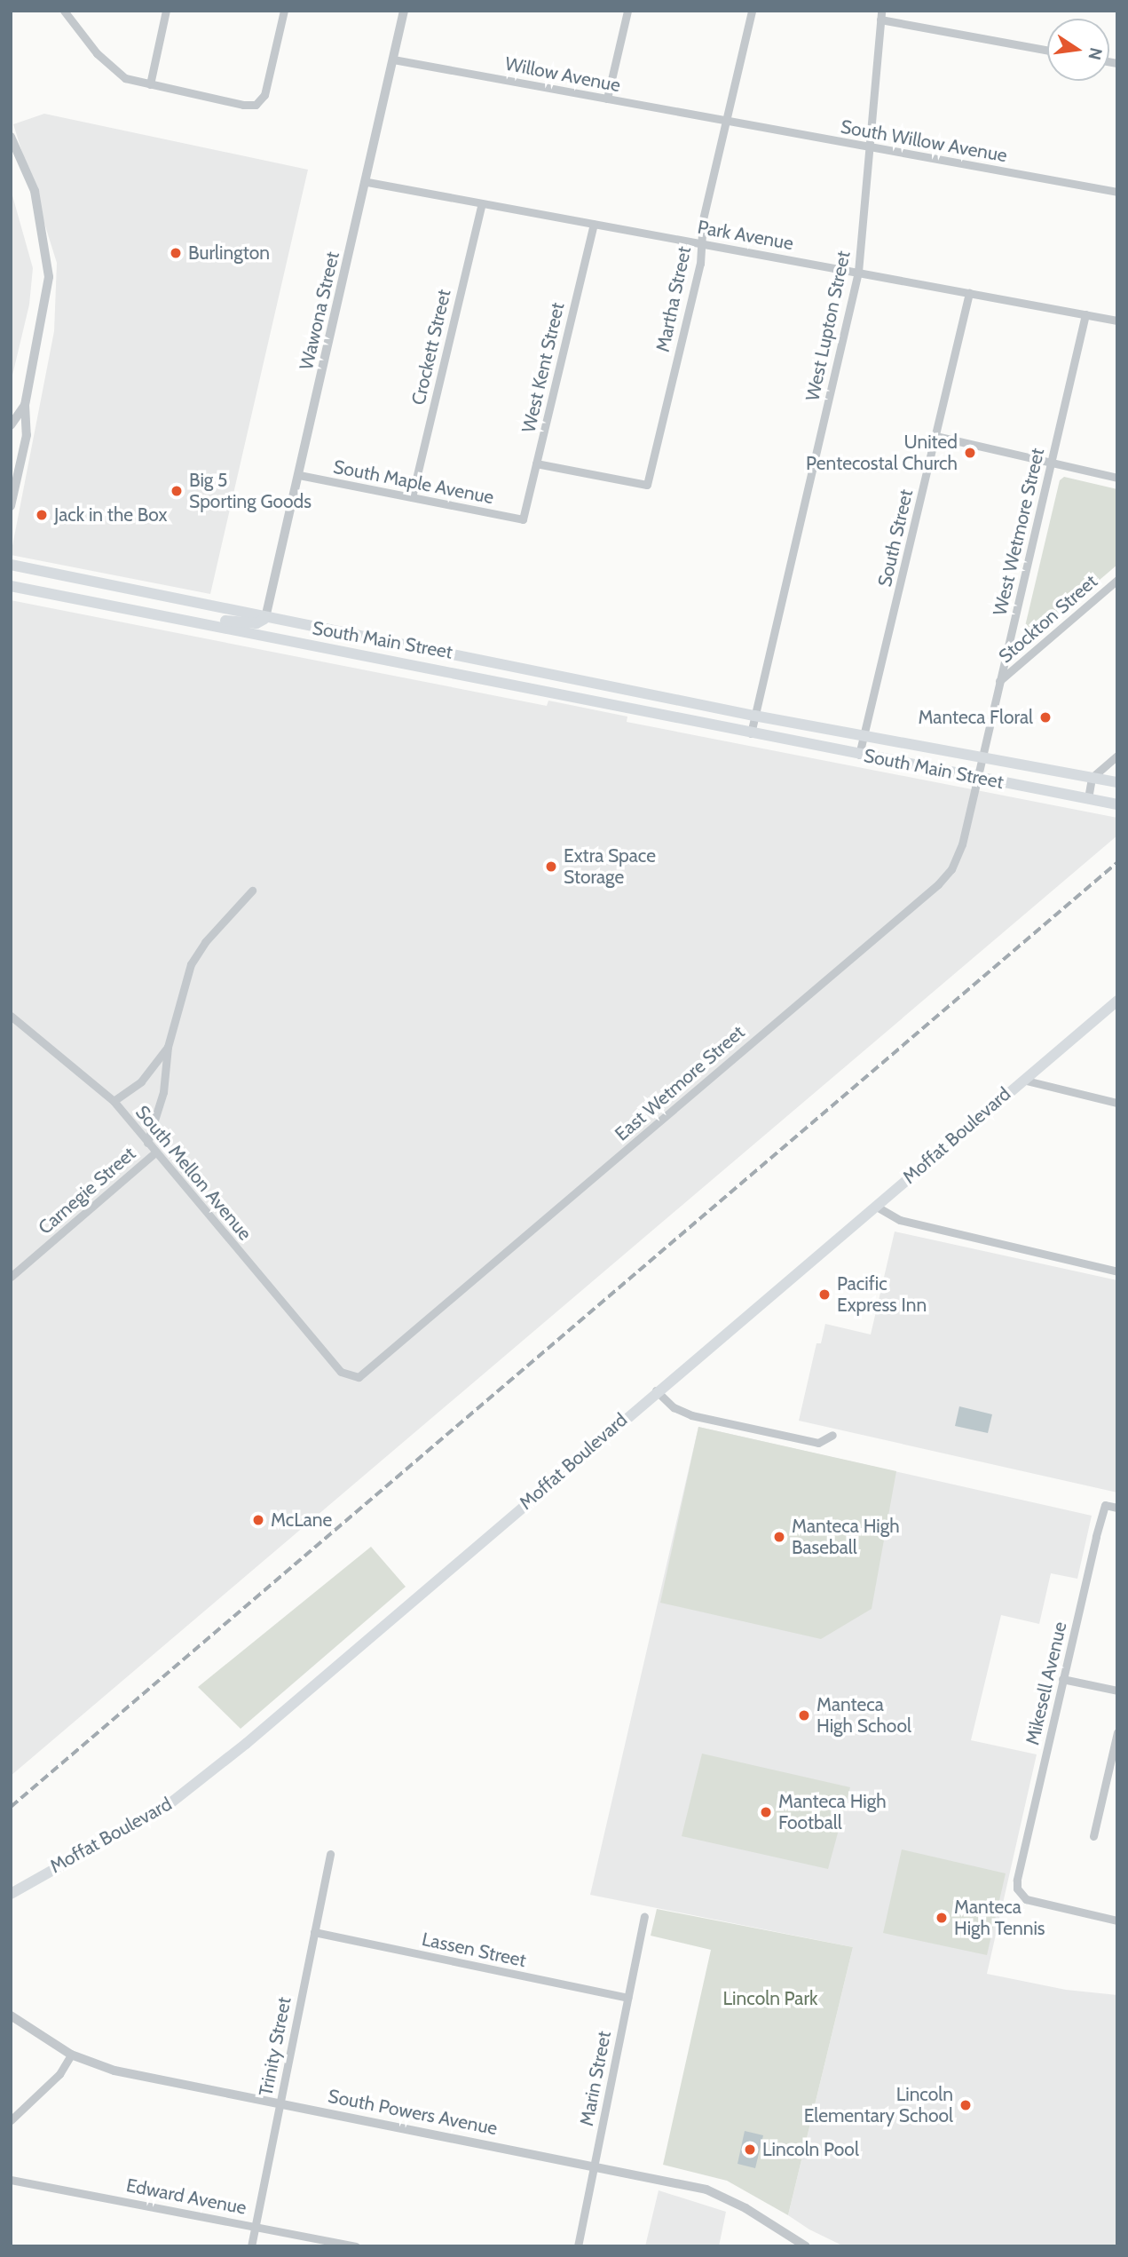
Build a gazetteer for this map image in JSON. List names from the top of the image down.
{
  "streets": {
    "main road": ["South Main Street", "Moffat Boulevard"],
    "street": [
      "Willow Avenue",
      "South Willow Avenue",
      "Park Avenue",
      "Martha Street",
      "Wawona Street",
      "West Lupton Street",
      "Crockett Street",
      "West Kent Street",
      "South Maple Avenue",
      "West Wetmore Street",
      "South Street",
      "Stockton Street",
      "East Wetmore Street",
      "South Mellon Avenue",
      "Carnegie Street",
      "Mikesell Avenue",
      "Lassen Street",
      "Trinity Street",
      "Marin Street",
      "South Powers Avenue",
      "Edward Avenue"
    ]
  },
  "crossings": [
    ["Willow Avenue", "South Willow Avenue"],
    ["Willow Avenue", "Martha Street"],
    ["Willow Avenue", "Wawona Street"],
    ["South Willow Avenue", "Martha Street"],
    ["South Willow Avenue", "West Lupton Street"],
    ["Park Avenue", "Martha Street"],
    ["Park Avenue", "Wawona Street"],
    ["Park Avenue", "West Lupton Street"],
    ["Park Avenue", "Crockett Street"],
    ["Park Avenue", "West Kent Street"],
    ["Park Avenue", "West Wetmore Street"],
    ["Park Avenue", "South Street"],
    ["Martha Street", "West Kent Street"],
    ["Wawona Street", "South Maple Avenue"],
    ["Wawona Street", "South Main Street"],
    ["West Lupton Street", "South Main Street"],
    ["Crockett Street", "South Maple Avenue"],
    ["West Kent Street", "South Maple Avenue"],
    ["West Wetmore Street", "Stockton Street"],
    ["West Wetmore Street", "South Main Street"],
    ["West Wetmore Street", "East Wetmore Street"],
    ["South Street", "South Main Street"],
    ["South Main Street", "East Wetmore Street"],
    ["East Wetmore Street", "South Mellon Avenue"],
    ["South Mellon Avenue", "Carnegie Street"],
    ["Lassen Street", "Trinity Street"],
    ["Lassen Street", "Marin Street"],
    ["Trinity Street", "South Powers Avenue"],
    ["Trinity Street", "Edward Avenue"],
    ["Marin Street", "South Powers Avenue"]
  ],
  "parks": ["Lincoln Park"],
  "places": [
    "Burlington",
    "United Pentecostal Church",
    "Big 5 Sporting Goods",
    "Jack in the Box",
    "Manteca Floral",
    "Extra Space Storage",
    "Pacific Express Inn",
    "McLane",
    "Manteca High Baseball",
    "Manteca High School",
    "Manteca High Football",
    "Manteca High Tennis",
    "Lincoln Elementary School",
    "Lincoln Pool"
  ],
  "north": "right"
}
